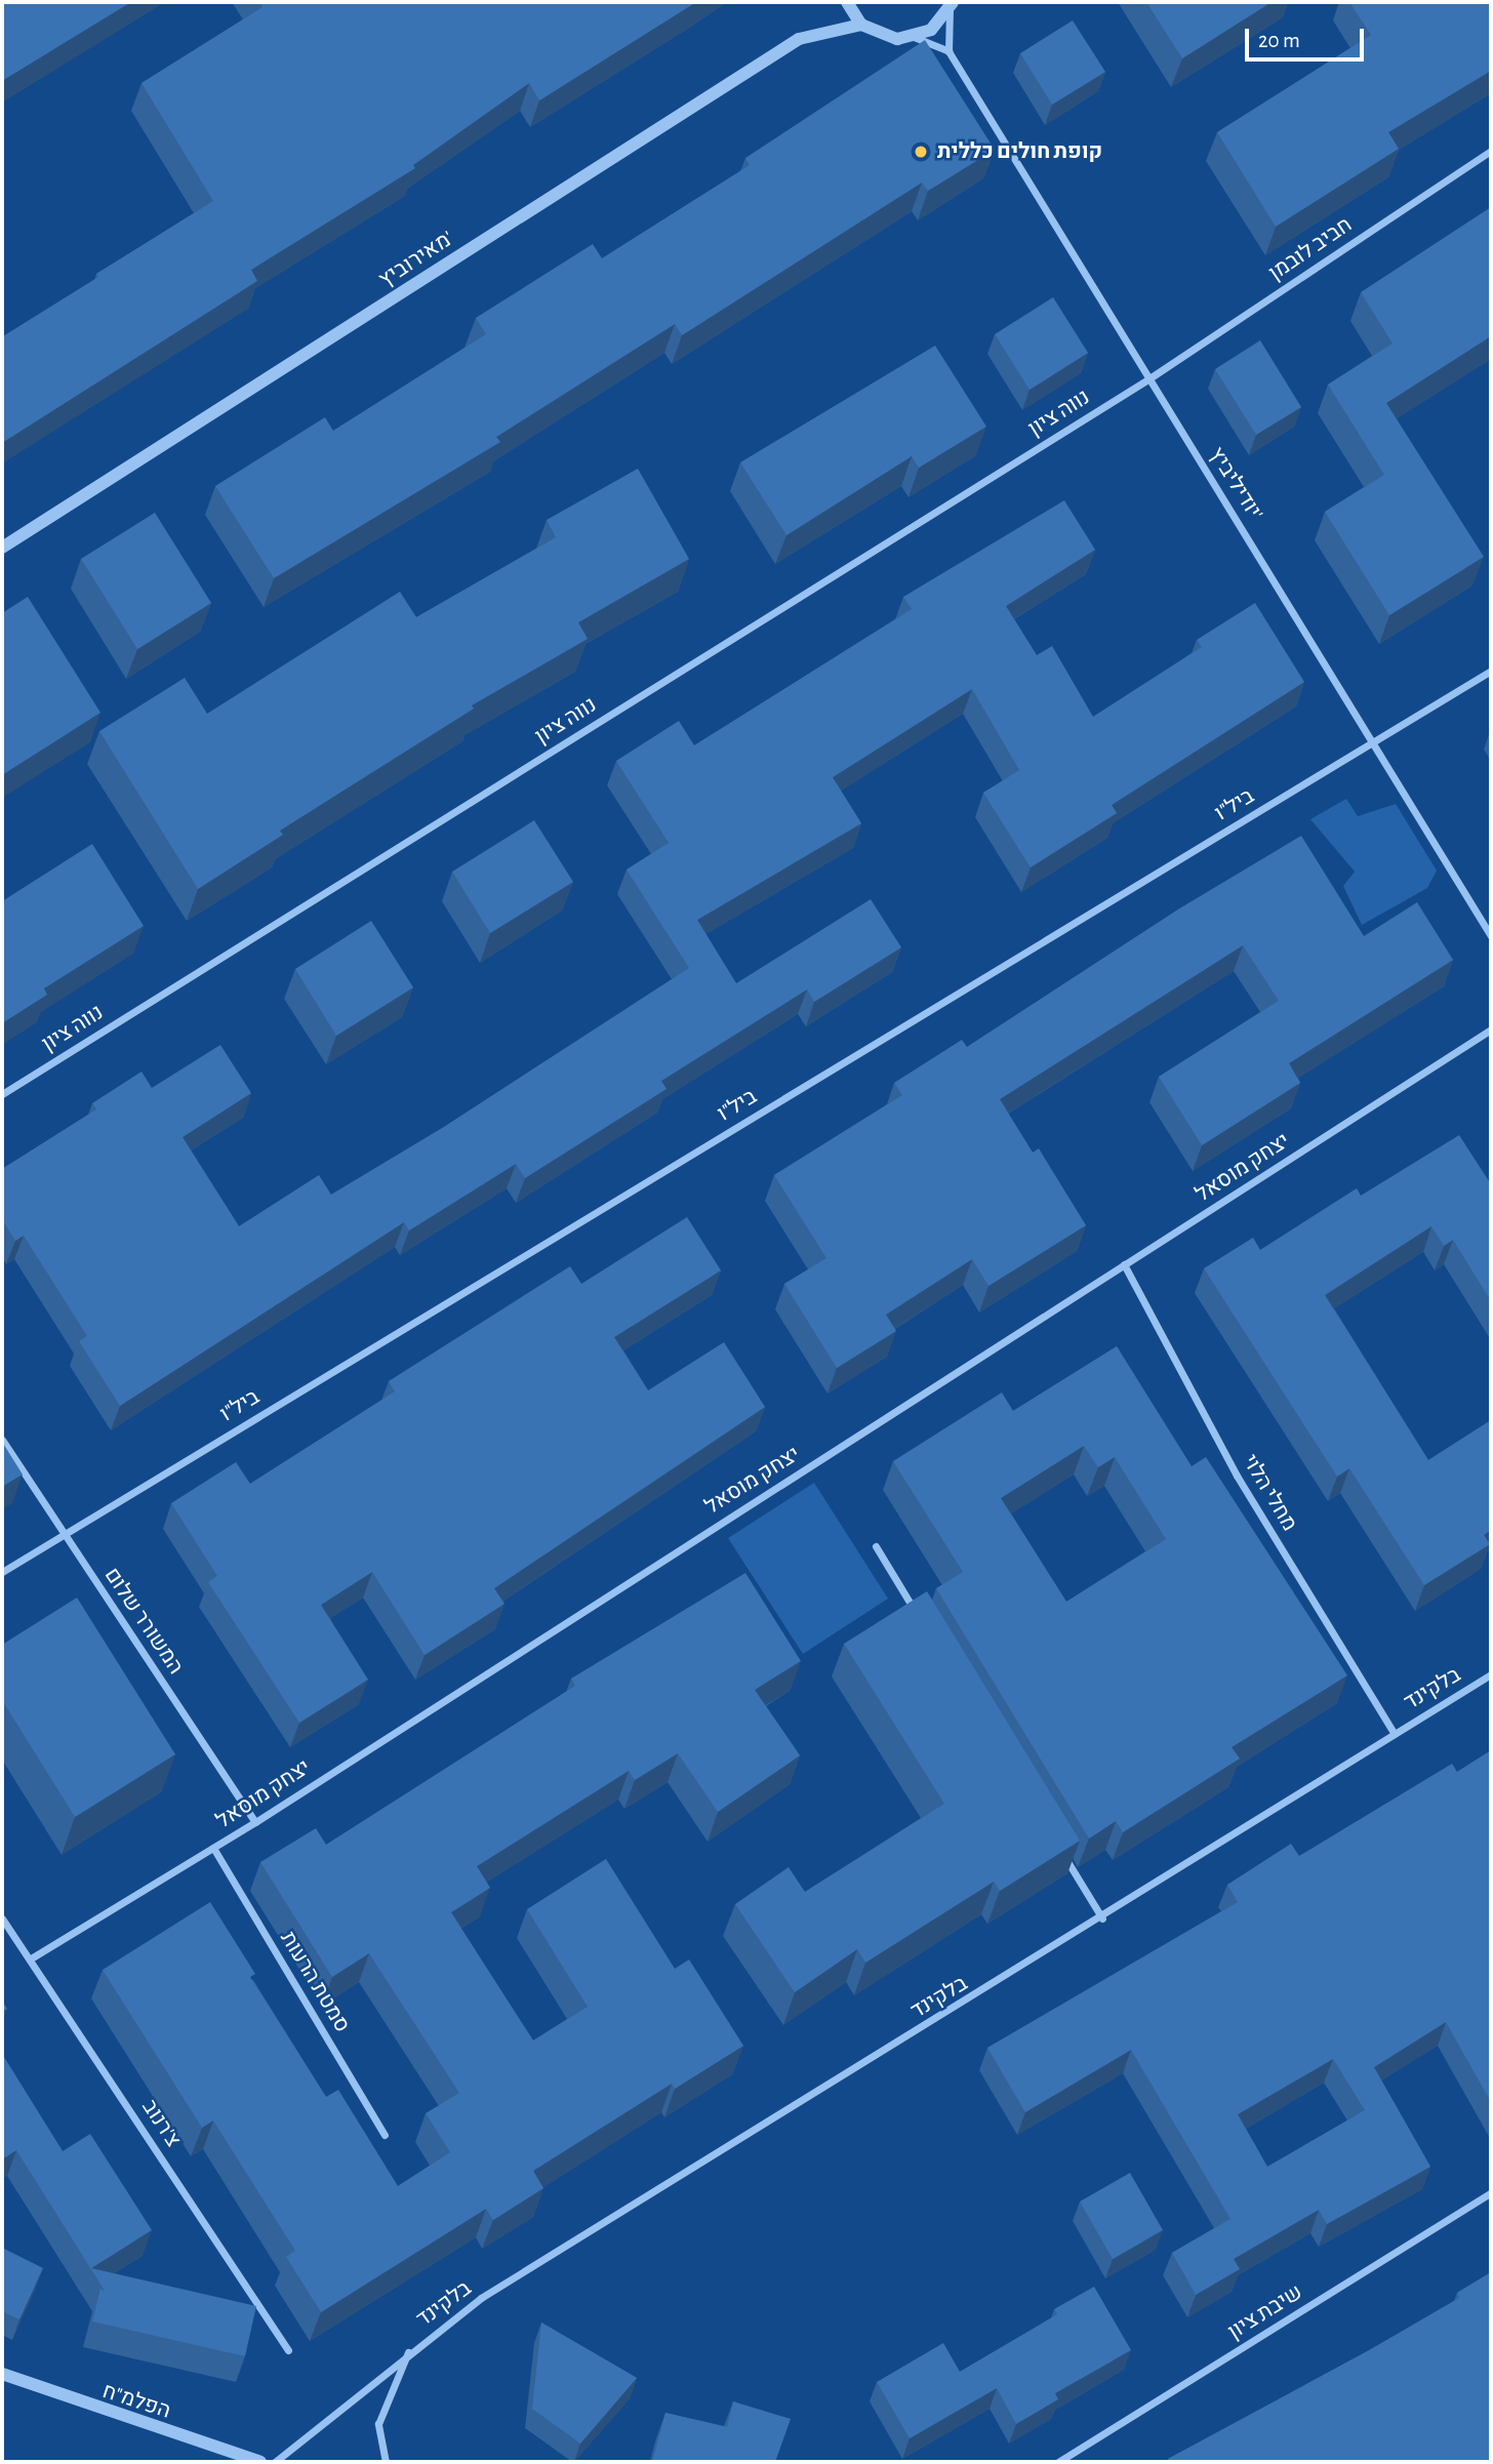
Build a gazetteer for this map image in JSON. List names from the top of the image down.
{
  "streets": {
    "street": [
      "חביב לובמן",
      "מאירוביץ'",
      "נווה ציון",
      "יודיליביץ'",
      "ביל\"ו",
      "יצחק מוסאל",
      "מחלי הלוי",
      "המשורר שלום",
      "בלקינד",
      "סמטת הרעות",
      "צ'רנוב",
      "שיבת ציון",
      "הפלמ\"ח"
    ]
  },
  "crossings": [
    ["חביב לובמן", "נווה ציון"],
    ["חביב לובמן", "יודיליביץ'"],
    ["נווה ציון", "יודיליביץ'"],
    ["יודיליביץ'", "ביל\"ו"],
    ["ביל\"ו", "המשורר שלום"],
    ["יצחק מוסאל", "מחלי הלוי"],
    ["יצחק מוסאל", "המשורר שלום"],
    ["יצחק מוסאל", "סמטת הרעות"],
    ["יצחק מוסאל", "צ'רנוב"],
    ["מחלי הלוי", "בלקינד"]
  ],
  "places": ["קופת חולים כללית"],
  "scale_bar": "20 m"
}
